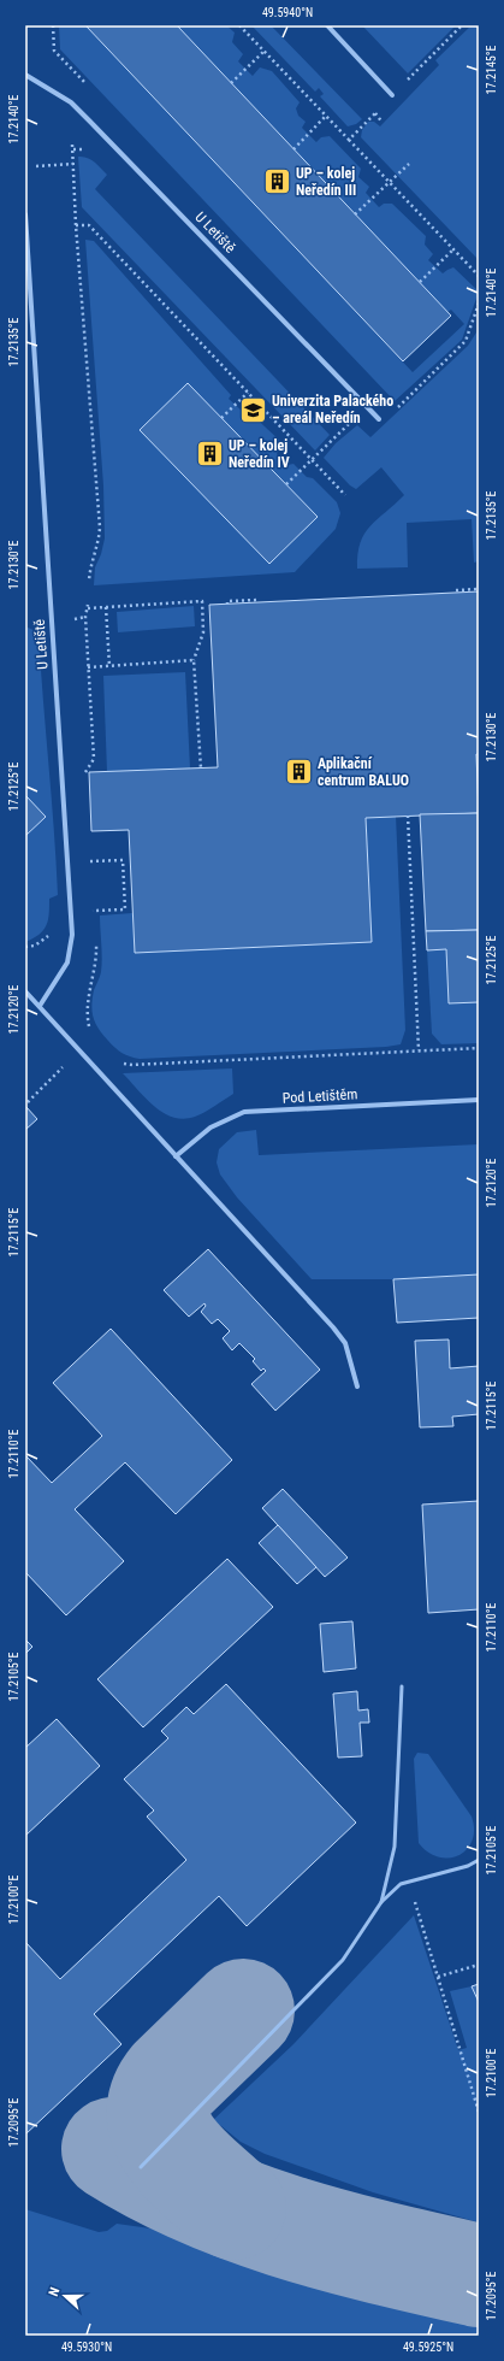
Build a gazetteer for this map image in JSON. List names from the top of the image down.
{
  "streets": {
    "street": ["U Letiště", "Pod Letištěm"]
  },
  "places": {
    "building": ["UP – kolej Neředín III", "UP – kolej Neředín IV", "Aplikační centrum BALUO"],
    "school or university": ["Univerzita Palackého – areál Neředín"]
  },
  "north": "left",
  "coordinates": [
    "49.5940°N",
    "17.2145°E",
    "17.2140°E",
    "17.2135°E",
    "17.2130°E",
    "17.2125°E",
    "17.2120°E",
    "17.2115°E",
    "17.2110°E",
    "17.2105°E",
    "17.2100°E",
    "17.2095°E",
    "49.5930°N",
    "49.5925°N"
  ]
}
